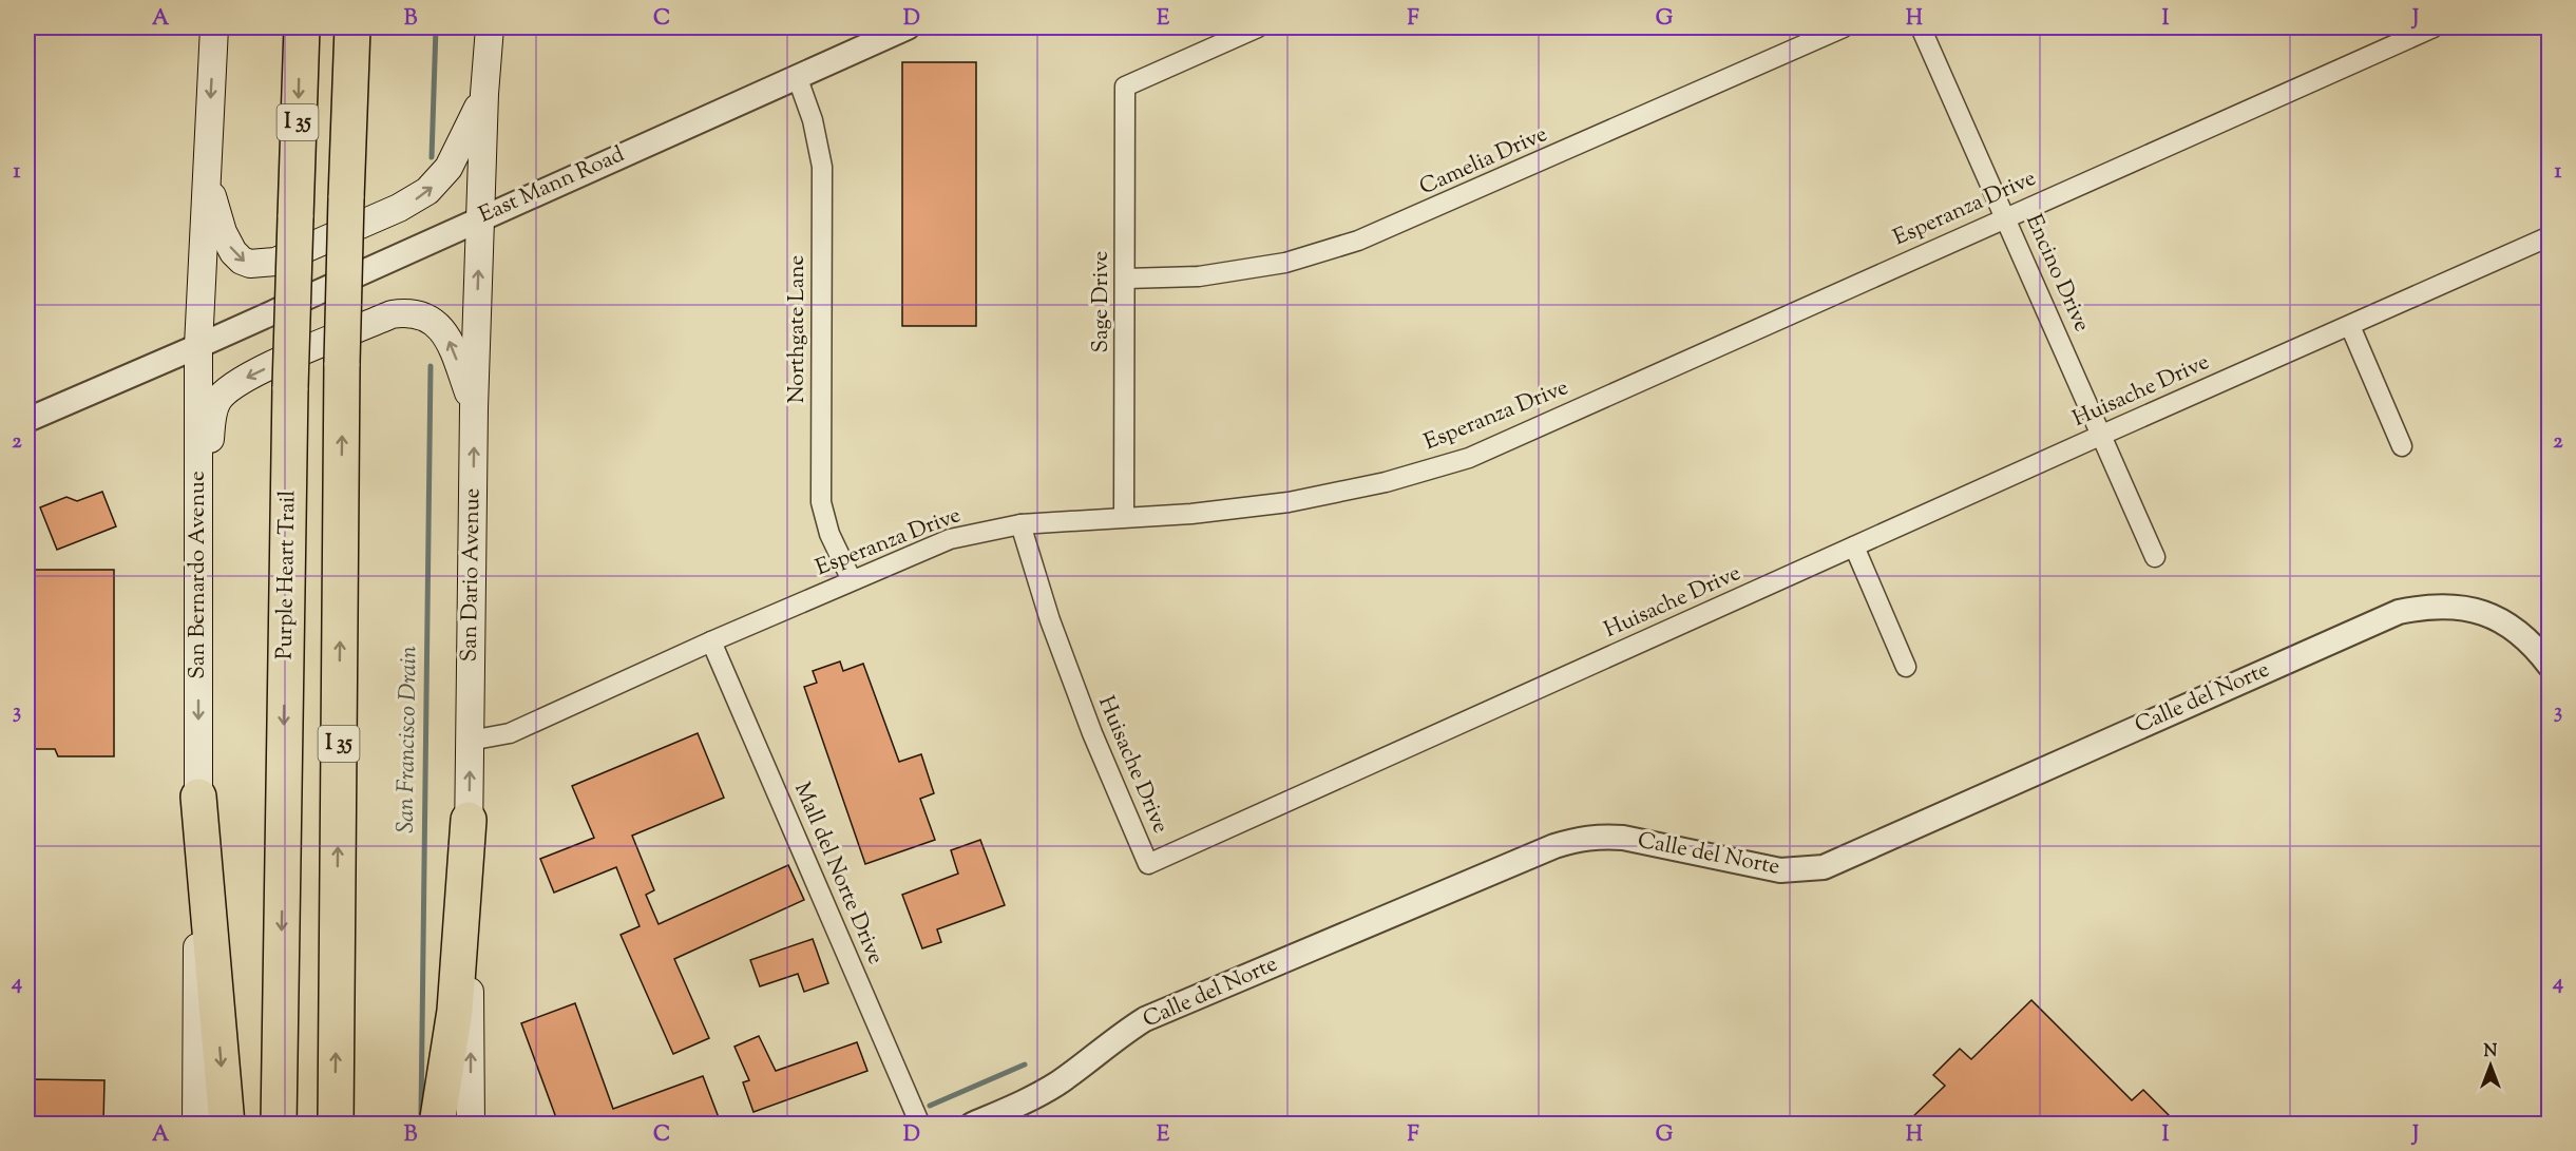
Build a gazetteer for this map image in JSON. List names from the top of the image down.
{
  "streets": {
    "highway": ["I 35", "Purple Heart Trail"],
    "main road": ["San Bernardo Avenue", "San Dario Avenue"],
    "street": [
      "Camelia Drive",
      "East Mann Road",
      "Esperanza Drive",
      "Encino Drive",
      "Sage Drive",
      "Northgate Lane",
      "Huisache Drive",
      "Calle del Norte",
      "Mall del Norte Drive"
    ]
  },
  "crossings": [
    ["Camelia Drive", "Sage Drive"],
    ["East Mann Road", "Northgate Lane"],
    ["East Mann Road", "San Bernardo Avenue"],
    ["East Mann Road", "San Dario Avenue"],
    ["Esperanza Drive", "Encino Drive"],
    ["Esperanza Drive", "Sage Drive"],
    ["Esperanza Drive", "Northgate Lane"],
    ["Esperanza Drive", "Huisache Drive"],
    ["Esperanza Drive", "San Dario Avenue"],
    ["Esperanza Drive", "Mall del Norte Drive"],
    ["Encino Drive", "Huisache Drive"]
  ],
  "one_way": ["San Bernardo Avenue", "San Dario Avenue"],
  "water": ["San Francisco Drain"],
  "north": "top",
  "grid": {
    "columns": [
      "A",
      "B",
      "C",
      "D",
      "E",
      "F",
      "G",
      "H",
      "I",
      "J"
    ],
    "rows": [
      "1",
      "2",
      "3",
      "4"
    ]
  }
}
